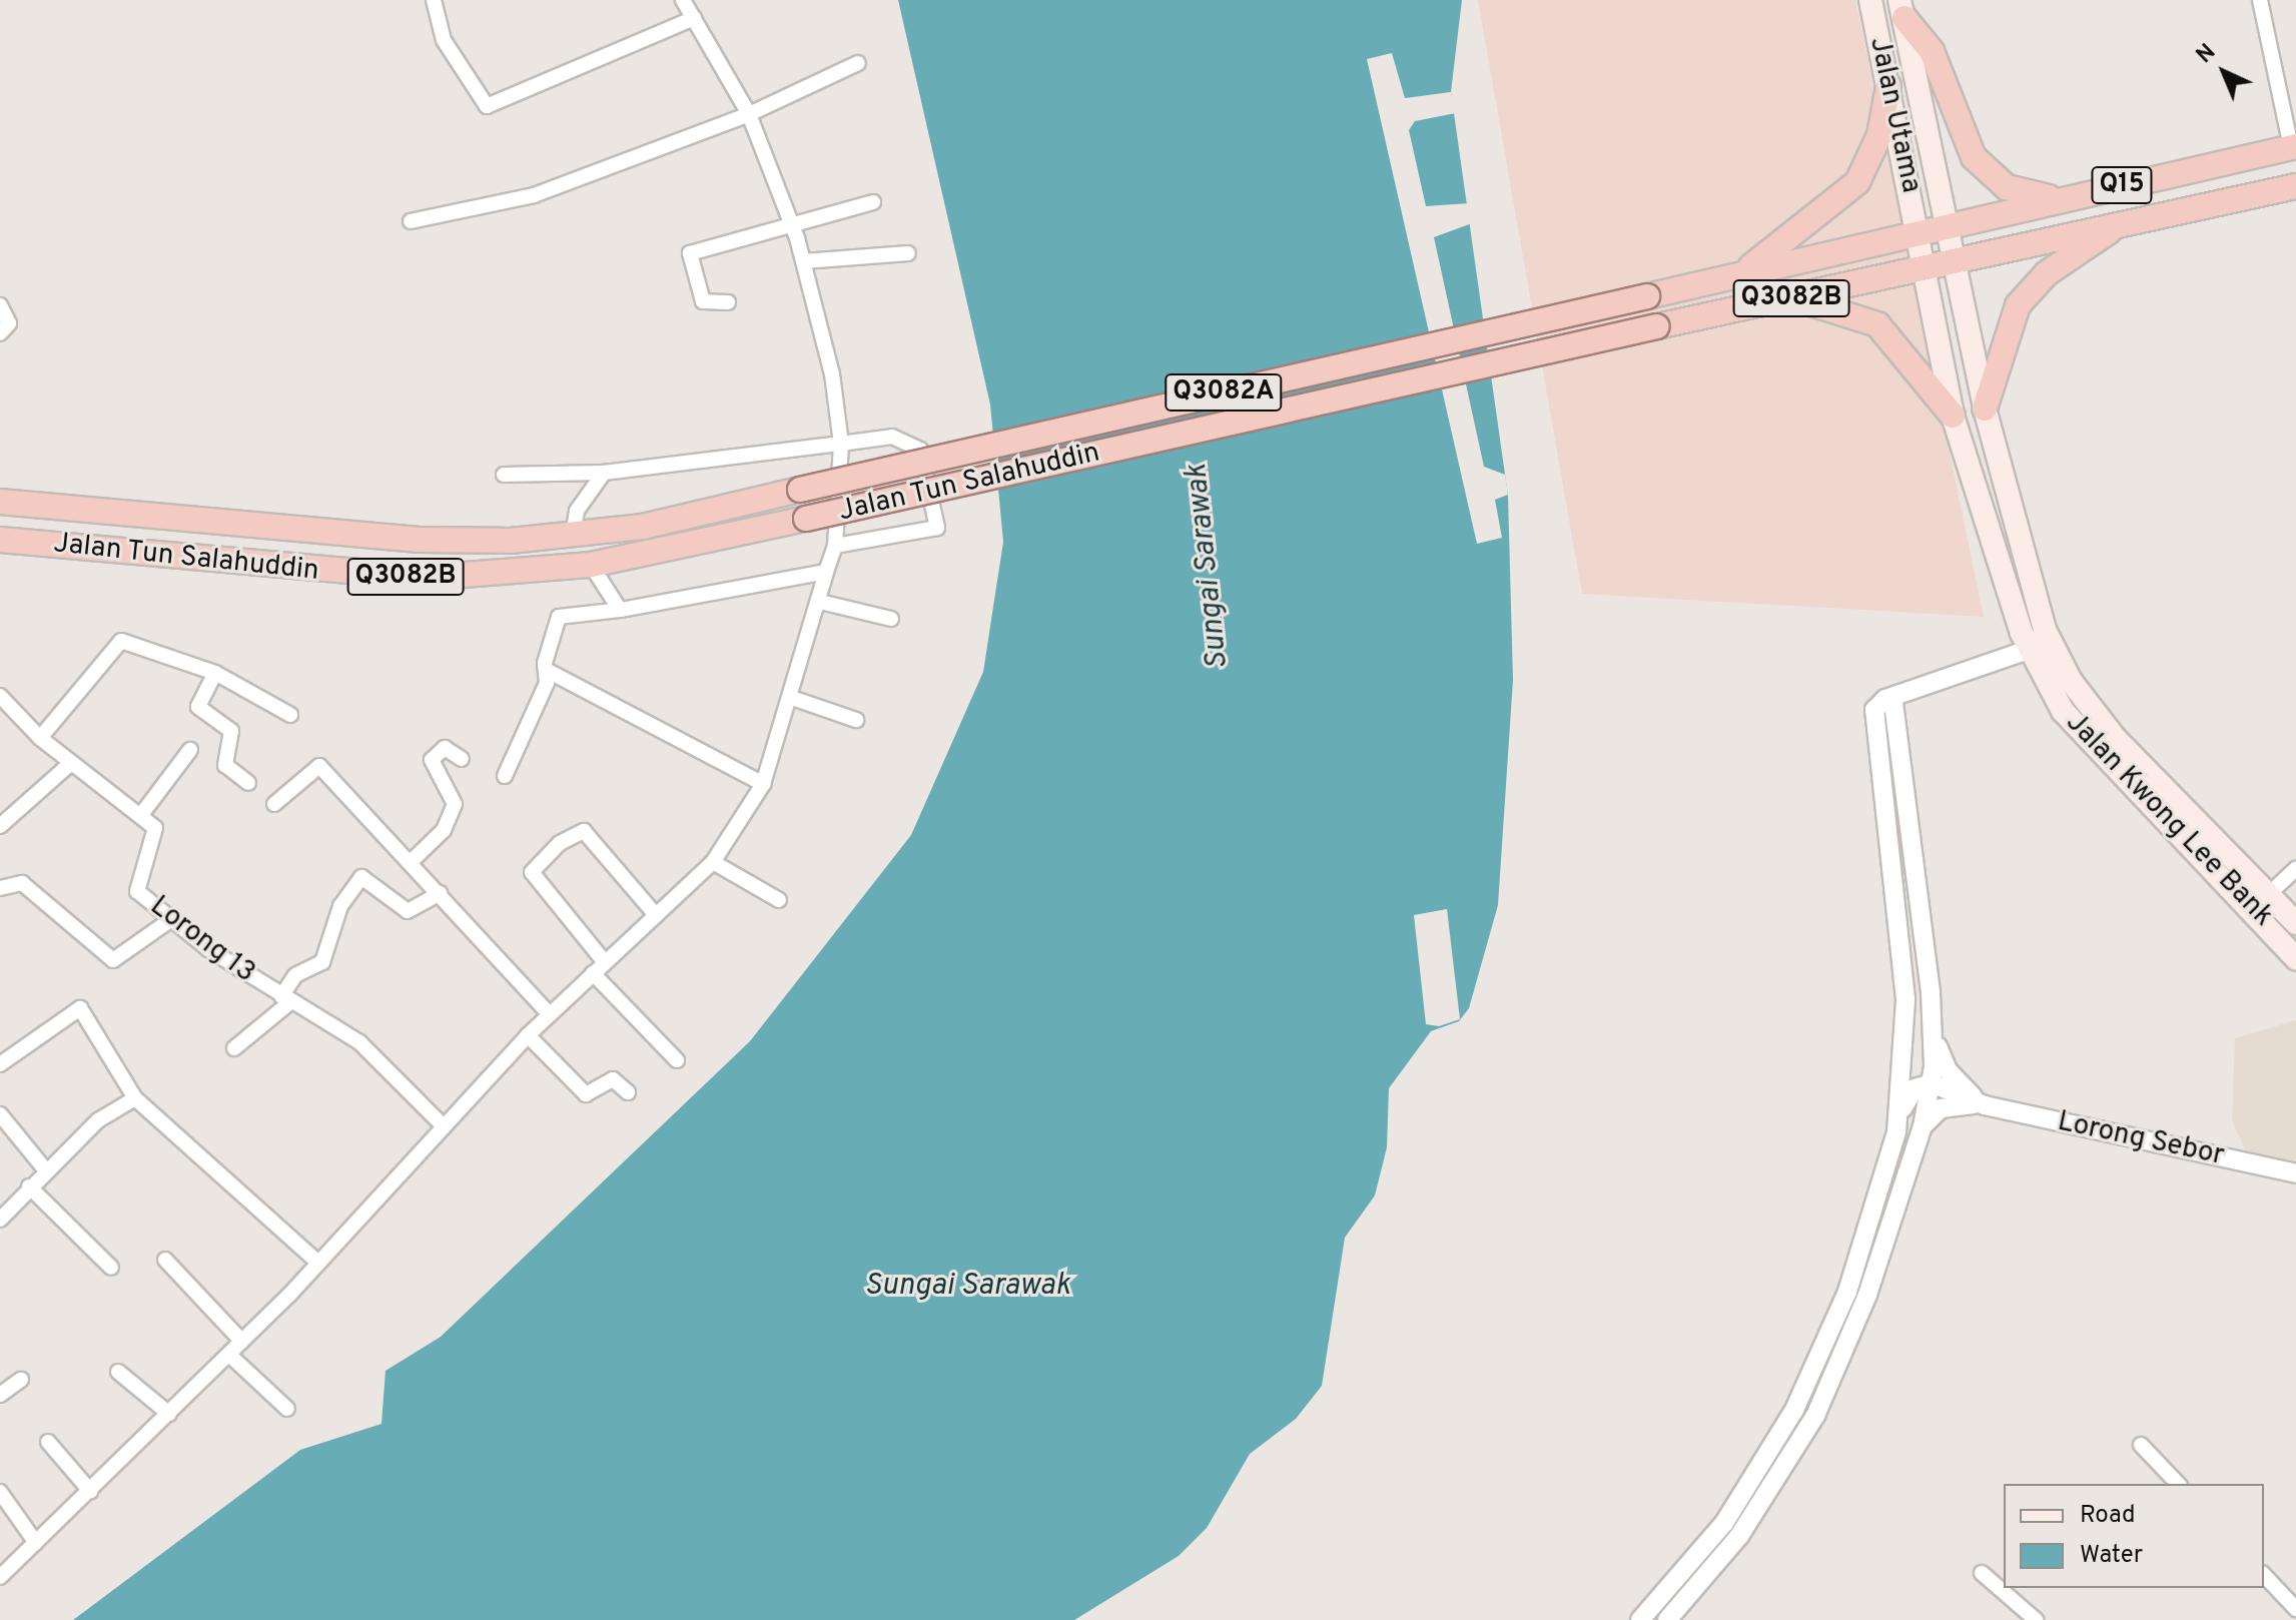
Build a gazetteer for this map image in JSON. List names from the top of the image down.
{
  "streets": {
    "highway": [
      "Q15",
      "Q3082B",
      "Q3082A",
      "Jalan Tun Salahuddin"
    ],
    "main road": ["Jalan Utama", "Jalan Kwong Lee Bank"],
    "street": ["Lorong 13", "Lorong Sebor"]
  },
  "crossings": [
    ["Jalan Utama", "Q15"],
    ["Jalan Utama", "Jalan Tun Salahuddin"],
    ["Jalan Utama", "Jalan Kwong Lee Bank"],
    ["Q15", "Jalan Tun Salahuddin"],
    ["Q15", "Jalan Kwong Lee Bank"],
    ["Jalan Tun Salahuddin", "Jalan Kwong Lee Bank"]
  ],
  "water": ["Sungai Sarawak"],
  "legend": ["Road", "Water"],
  "north": "top left"
}
